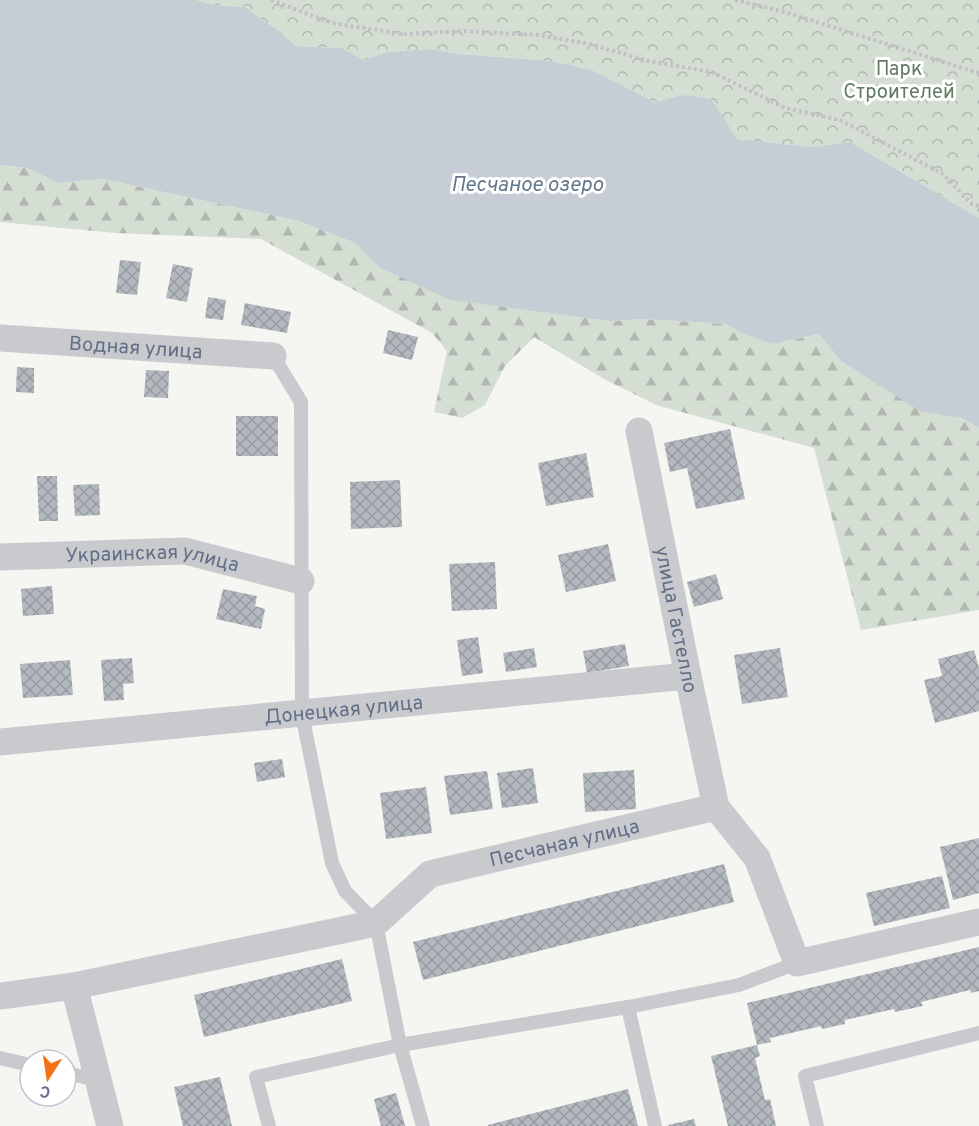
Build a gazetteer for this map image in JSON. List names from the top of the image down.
{
  "streets": {
    "street": [
      "Водная улица",
      "Украинская улица",
      "улица Гастелло",
      "Донецкая улица",
      "Песчаная улица"
    ]
  },
  "crossings": [
    ["улица Гастелло", "Донецкая улица"],
    ["улица Гастелло", "Песчаная улица"]
  ],
  "water": ["Песчаное озеро"],
  "parks": ["Парк Строителей"],
  "north": "bottom"
}
